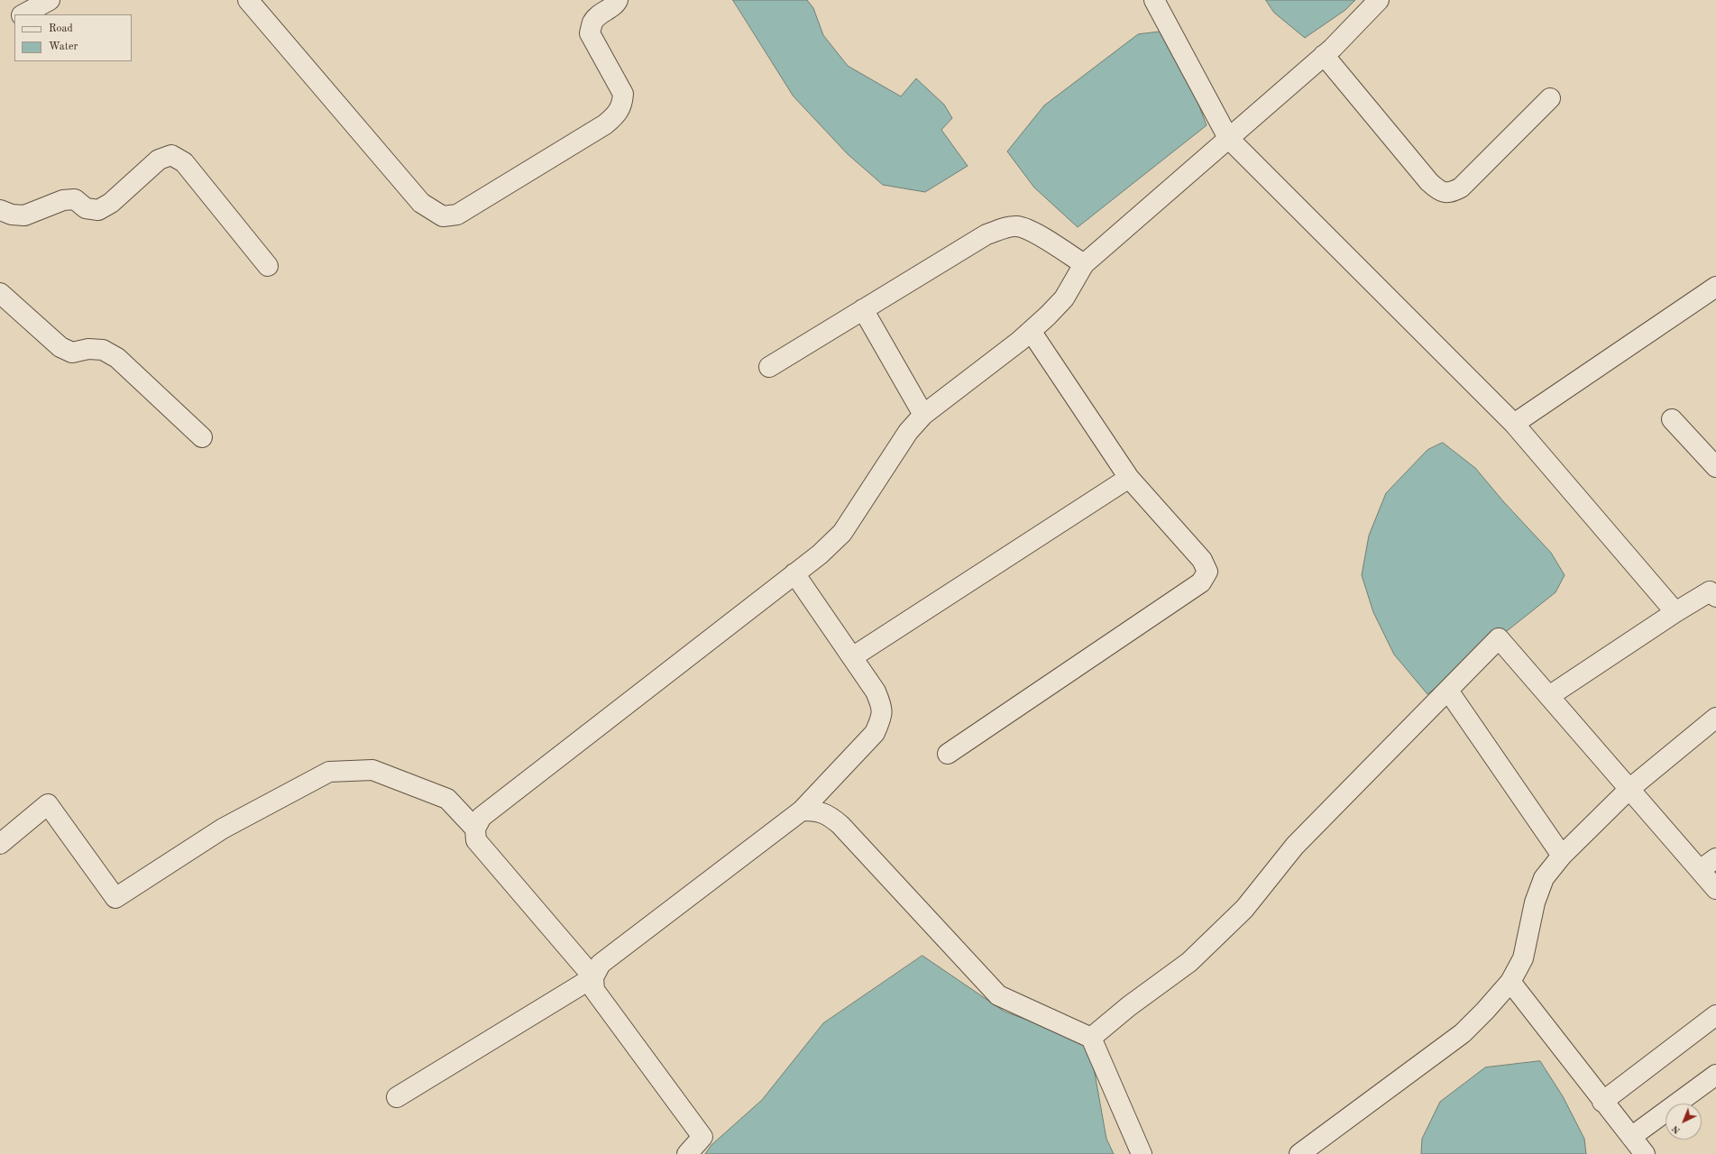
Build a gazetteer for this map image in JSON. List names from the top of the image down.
{
  "legend": ["Road", "Water"],
  "north": "bottom left"
}
